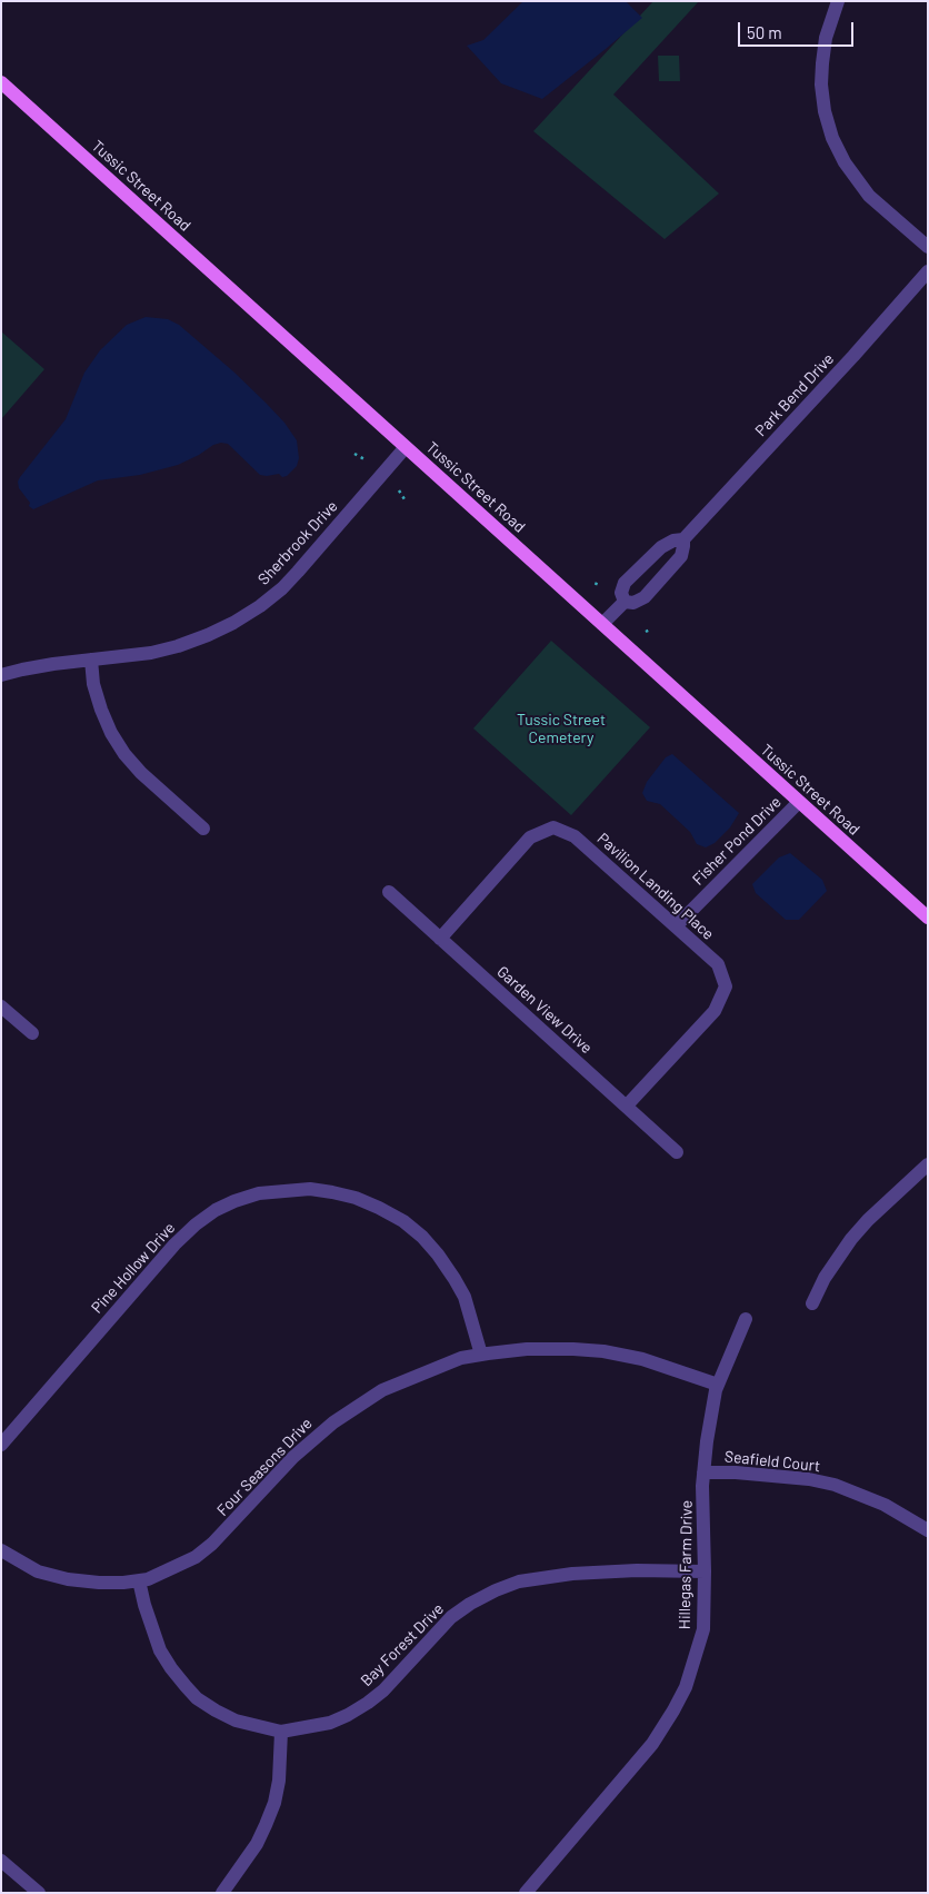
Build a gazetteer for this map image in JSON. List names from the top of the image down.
{
  "streets": {
    "main road": ["Tussic Street Road"],
    "street": [
      "Park Bend Drive",
      "Sherbrook Drive",
      "Fisher Pond Drive",
      "Pavilion Landing Place",
      "Garden View Drive",
      "Pine Hollow Drive",
      "Seafield Court",
      "Four Seasons Drive",
      "Hillegas Farm Drive",
      "Bay Forest Drive"
    ]
  },
  "crossings": [
    ["Tussic Street Road", "Park Bend Drive"],
    ["Tussic Street Road", "Sherbrook Drive"],
    ["Tussic Street Road", "Fisher Pond Drive"],
    ["Fisher Pond Drive", "Pavilion Landing Place"],
    ["Pavilion Landing Place", "Garden View Drive"],
    ["Pine Hollow Drive", "Four Seasons Drive"],
    ["Seafield Court", "Hillegas Farm Drive"],
    ["Four Seasons Drive", "Hillegas Farm Drive"],
    ["Four Seasons Drive", "Bay Forest Drive"],
    ["Hillegas Farm Drive", "Bay Forest Drive"]
  ],
  "parks": ["Tussic Street Cemetery"],
  "scale_bar": "50 m"
}
